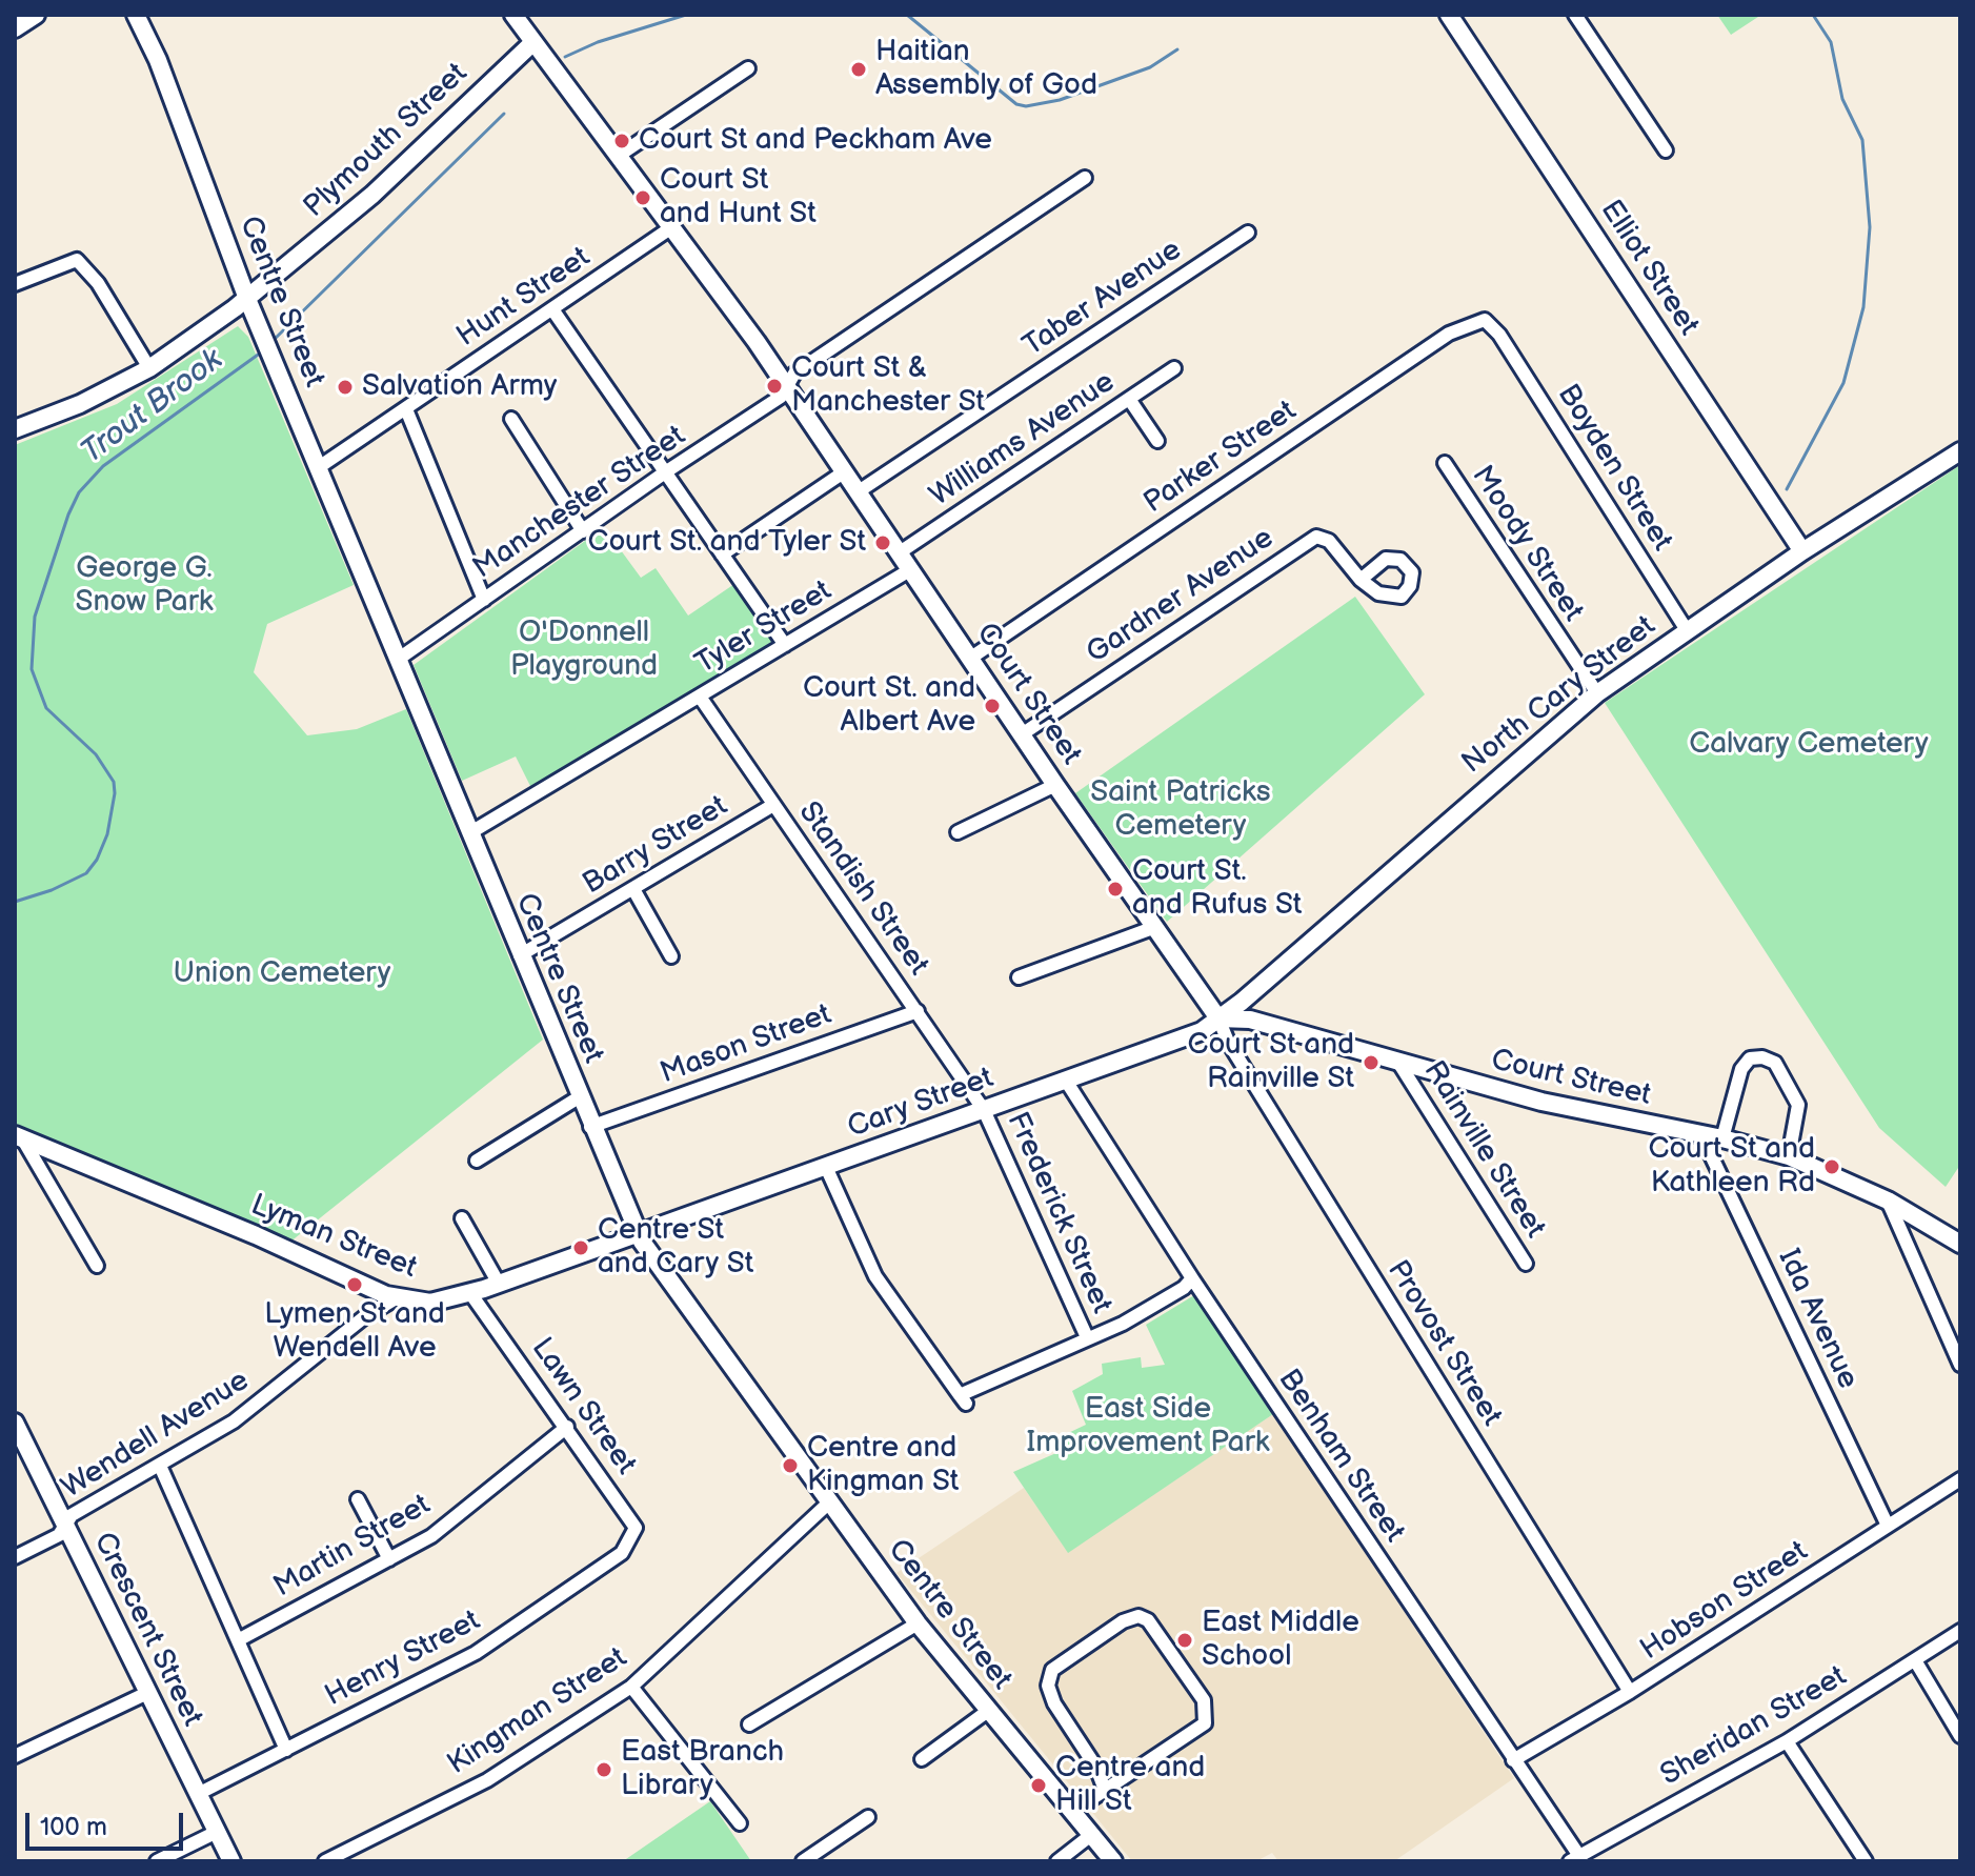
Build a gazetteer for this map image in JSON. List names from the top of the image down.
{
  "streets": {
    "main road": [
      "Plymouth Street",
      "Elliot Street",
      "Centre Street",
      "Court Street",
      "North Cary Street",
      "Cary Street",
      "Lyman Street",
      "Crescent Street"
    ],
    "street": [
      "Hunt Street",
      "Taber Avenue",
      "Williams Avenue",
      "Parker Street",
      "Boyden Street",
      "Manchester Street",
      "Moody Street",
      "Gardner Avenue",
      "Tyler Street",
      "Barry Street",
      "Standish Street",
      "Mason Street",
      "Rainville Street",
      "Frederick Street",
      "Ida Avenue",
      "Provost Street",
      "Lawn Street",
      "Wendell Avenue",
      "Benham Street",
      "Martin Street",
      "Hobson Street",
      "Henry Street",
      "Kingman Street",
      "Sheridan Street"
    ]
  },
  "crossings": [
    ["Plymouth Street", "Centre Street"],
    ["Plymouth Street", "Court Street"],
    ["Elliot Street", "North Cary Street"],
    ["Hunt Street", "Centre Street"],
    ["Hunt Street", "Court Street"],
    ["Taber Avenue", "Court Street"],
    ["Centre Street", "Manchester Street"],
    ["Centre Street", "Tyler Street"],
    ["Centre Street", "Barry Street"],
    ["Centre Street", "Mason Street"],
    ["Centre Street", "Cary Street"],
    ["Centre Street", "Lyman Street"],
    ["Centre Street", "Kingman Street"],
    ["Williams Avenue", "Court Street"],
    ["Parker Street", "Boyden Street"],
    ["Parker Street", "Court Street"],
    ["Boyden Street", "North Cary Street"],
    ["Manchester Street", "Court Street"],
    ["Moody Street", "North Cary Street"],
    ["Gardner Avenue", "Court Street"],
    ["Tyler Street", "Court Street"],
    ["Tyler Street", "Standish Street"],
    ["Court Street", "North Cary Street"],
    ["Court Street", "Cary Street"],
    ["Court Street", "Rainville Street"],
    ["Court Street", "Ida Avenue"],
    ["Court Street", "Provost Street"],
    ["North Cary Street", "Cary Street"],
    ["North Cary Street", "Provost Street"],
    ["Barry Street", "Standish Street"],
    ["Standish Street", "Mason Street"],
    ["Standish Street", "Cary Street"],
    ["Standish Street", "Frederick Street"],
    ["Cary Street", "Frederick Street"],
    ["Cary Street", "Lyman Street"],
    ["Cary Street", "Provost Street"],
    ["Cary Street", "Benham Street"],
    ["Lyman Street", "Lawn Street"],
    ["Lyman Street", "Wendell Avenue"],
    ["Ida Avenue", "Hobson Street"],
    ["Provost Street", "Hobson Street"],
    ["Lawn Street", "Martin Street"],
    ["Lawn Street", "Henry Street"],
    ["Wendell Avenue", "Crescent Street"],
    ["Benham Street", "Hobson Street"],
    ["Benham Street", "Sheridan Street"],
    ["Crescent Street", "Henry Street"]
  ],
  "water": ["Trout Brook"],
  "parks": [
    "George G. Snow Park",
    "O'Donnell Playground",
    "Calvary Cemetery",
    "Saint Patricks Cemetery",
    "Union Cemetery",
    "East Side Improvement Park"
  ],
  "places": [
    "Haitian Assembly of God",
    "Court St and Peckham Ave",
    "Court St and Hunt St",
    "Court St & Manchester St",
    "Salvation Army",
    "Court St. and Tyler St",
    "Court St. and Albert Ave",
    "Court St. and Rufus St",
    "Court St and Rainville St",
    "Court St and Kathleen Rd",
    "Centre St and Cary St",
    "Lymen St and Wendell Ave",
    "Centre and Kingman St",
    "East Middle School",
    "East Branch Library",
    "Centre and Hill St"
  ],
  "scale_bar": "100 m"
}
